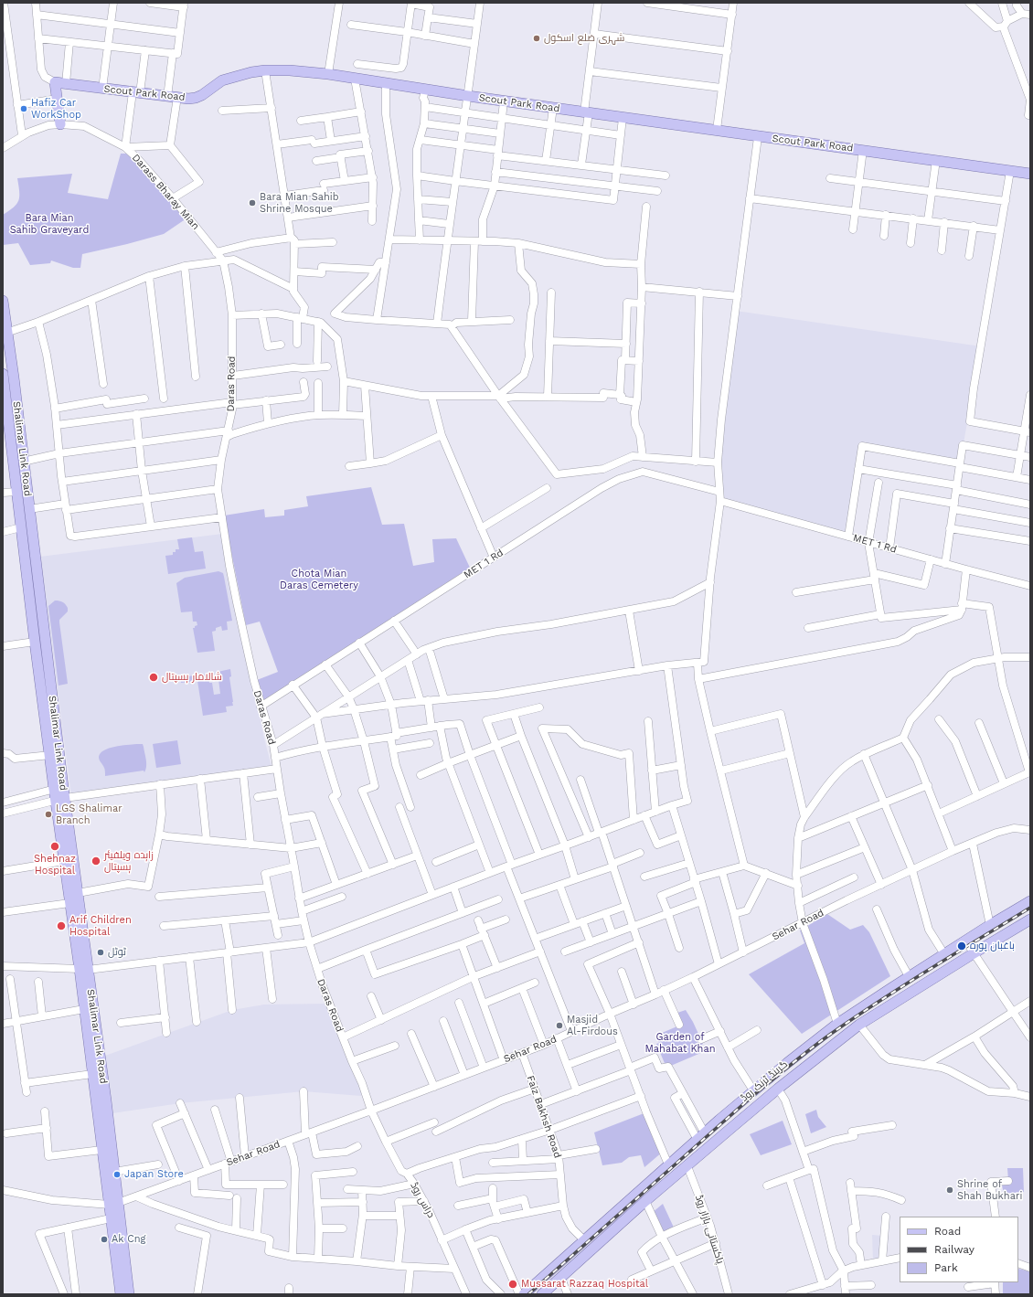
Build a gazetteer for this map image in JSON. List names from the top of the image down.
{
  "streets": {
    "main road": ["Scout Park Road", "Shalimar Link Road", "گرینڈ ٹرنک روڈ"],
    "street": [
      "Darass Bharay Mian",
      "Daras Road",
      "MET 1 Rd",
      "Sehar Road",
      "Faiz Bakhsh Road",
      "دراس روڈ",
      "پاکستانی بازار روڈ"
    ]
  },
  "crossings": [
    ["Darass Bharay Mian", "Daras Road"],
    ["Daras Road", "MET 1 Rd"],
    ["Daras Road", "Sehar Road"],
    ["Daras Road", "دراس روڈ"],
    ["Shalimar Link Road", "Sehar Road"],
    ["Sehar Road", "Faiz Bakhsh Road"],
    ["Sehar Road", "دراس روڈ"],
    ["گرینڈ ٹرنک روڈ", "Faiz Bakhsh Road"],
    ["گرینڈ ٹرنک روڈ", "پاکستانی بازار روڈ"]
  ],
  "parks": ["Bara Mian Sahib Graveyard", "Chota Mian Daras Cemetery", "Garden of Mahabat Khan"],
  "places": [
    "شہری ضلع اسکول",
    "Hafiz Car WorkShop",
    "Bara Mian Sahib Shrine Mosque",
    "شالامار ہسپتال",
    "LGS Shalimar Branch",
    "Shehnaz Hospital",
    "زاہدہ ویلفیئر ہسپتال",
    "Arif Children Hospital",
    "باغبان پورہ",
    "ٹوٹل",
    "Masjid Al-Firdous",
    "Japan Store",
    "Shrine of Shah Bukhari",
    "Ak Cng",
    "Mussarat Razzaq Hospital"
  ],
  "legend": ["Road", "Railway", "Park"]
}
